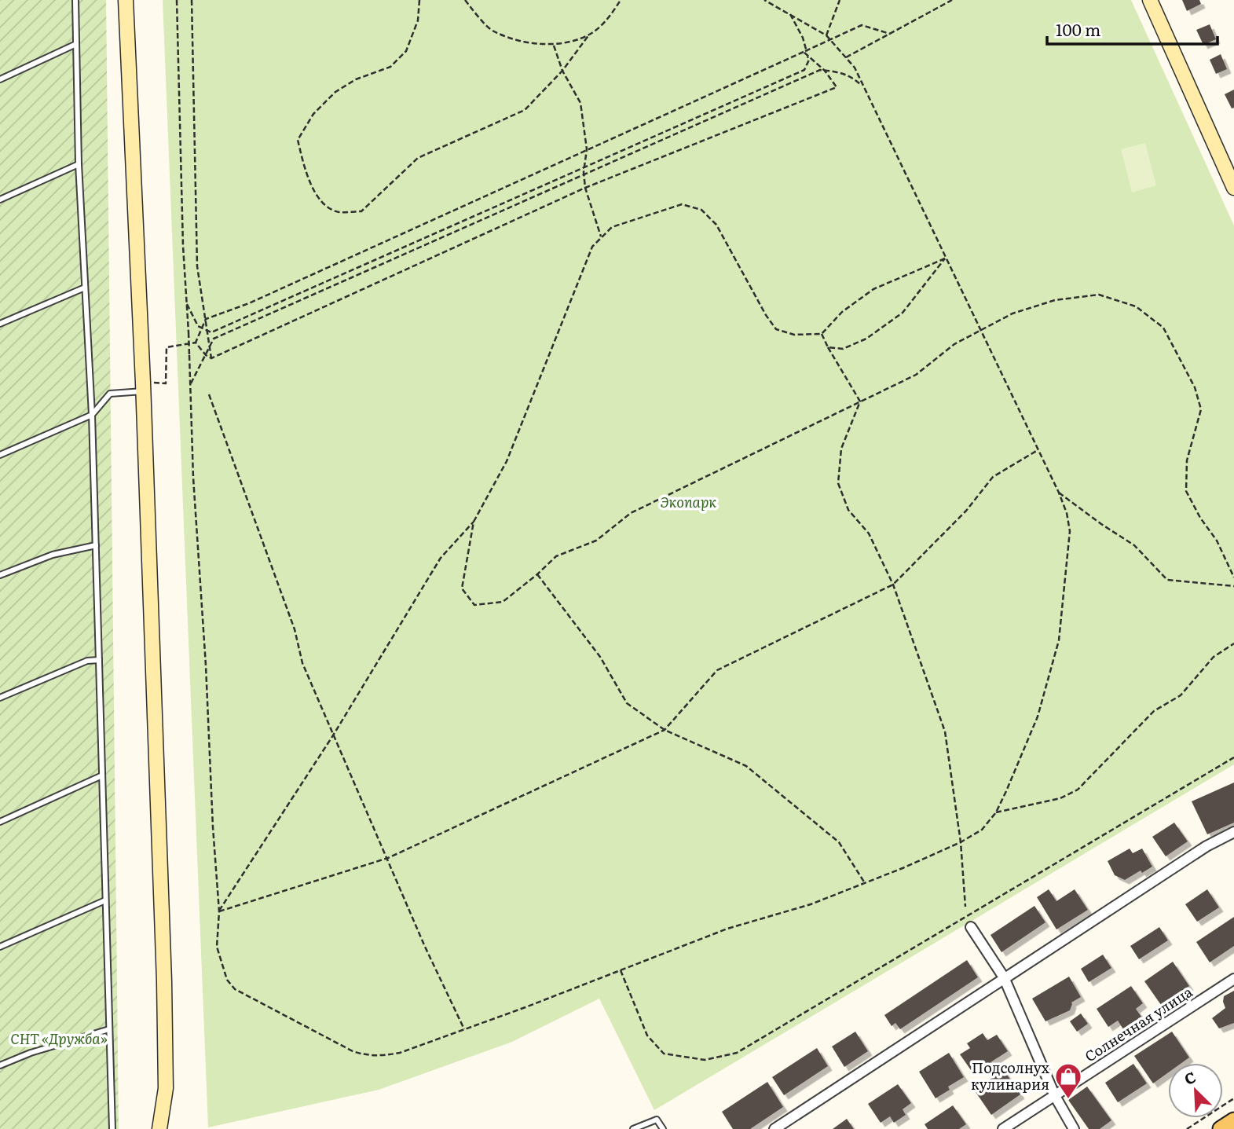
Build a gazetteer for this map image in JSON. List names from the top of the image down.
{
  "streets": {
    "street": ["Солнечная улица"]
  },
  "parks": ["Экопарк", "СНТ «Дружба»"],
  "places": {
    "shop": ["Подсолнух кулинария"]
  },
  "scale_bar": "100 m",
  "north": "top left"
}
